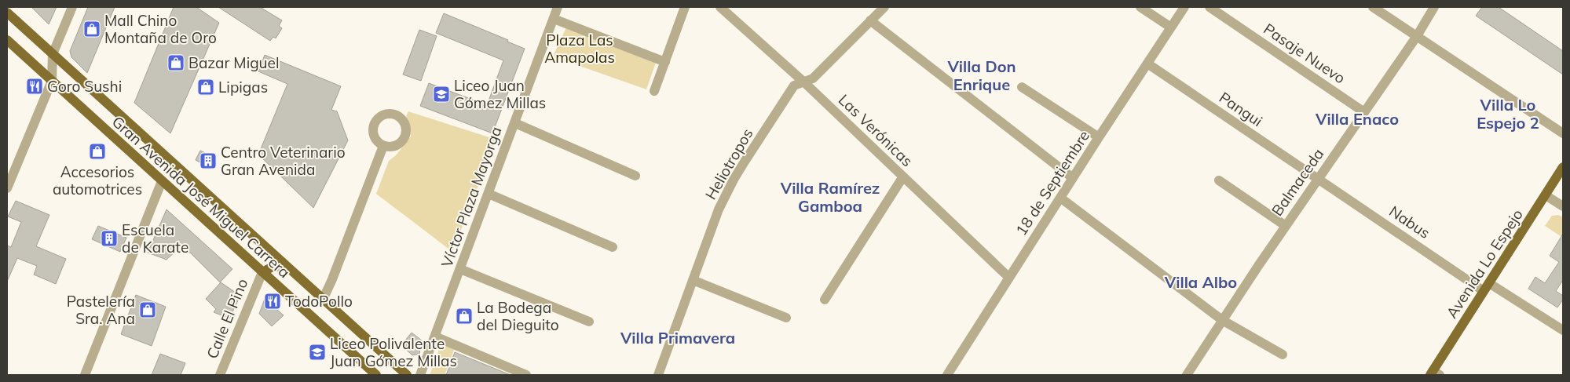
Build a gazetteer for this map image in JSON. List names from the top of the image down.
{
  "streets": {
    "main road": ["Gran Avenida José Miguel Carrera", "Avenida Lo Espejo"],
    "street": [
      "Pasaje Nuevo",
      "Pangui",
      "Las Verónicas",
      "Heliotropos",
      "Balmaceda",
      "18 de Septiembre",
      "Víctor Plaza Mayorga",
      "Nabus",
      "Calle El Pino"
    ]
  },
  "crossings": [
    ["Pasaje Nuevo", "Balmaceda"],
    ["Pangui", "Balmaceda"],
    ["Pangui", "18 de Septiembre"],
    ["Pangui", "Nabus"],
    ["Las Verónicas", "Heliotropos"],
    ["Las Verónicas", "18 de Septiembre"],
    ["Balmaceda", "Nabus"],
    ["Gran Avenida José Miguel Carrera", "Calle El Pino"],
    ["Nabus", "Avenida Lo Espejo"]
  ],
  "districts": [
    "Villa Don Enrique",
    "Villa Lo Espejo 2",
    "Villa Enaco",
    "Villa Ramírez Gamboa",
    "Villa Albo",
    "Villa Primavera"
  ],
  "parks": ["Plaza Las Amapolas"],
  "places": {
    "shop": [
      "Mall Chino Montaña de Oro",
      "Bazar Miguel",
      "Lipigas",
      "Accesorios automotrices",
      "Pastelería Sra. Ana",
      "La Bodega del Dieguito"
    ],
    "restaurant": ["Goro Sushi", "TodoPollo"],
    "school or university": ["Liceo Juan Gómez Millas", "Liceo Polivalente Juan Gómez Millas"],
    "building": ["Centro Veterinario Gran Avenida", "Escuela de Karate"]
  }
}
